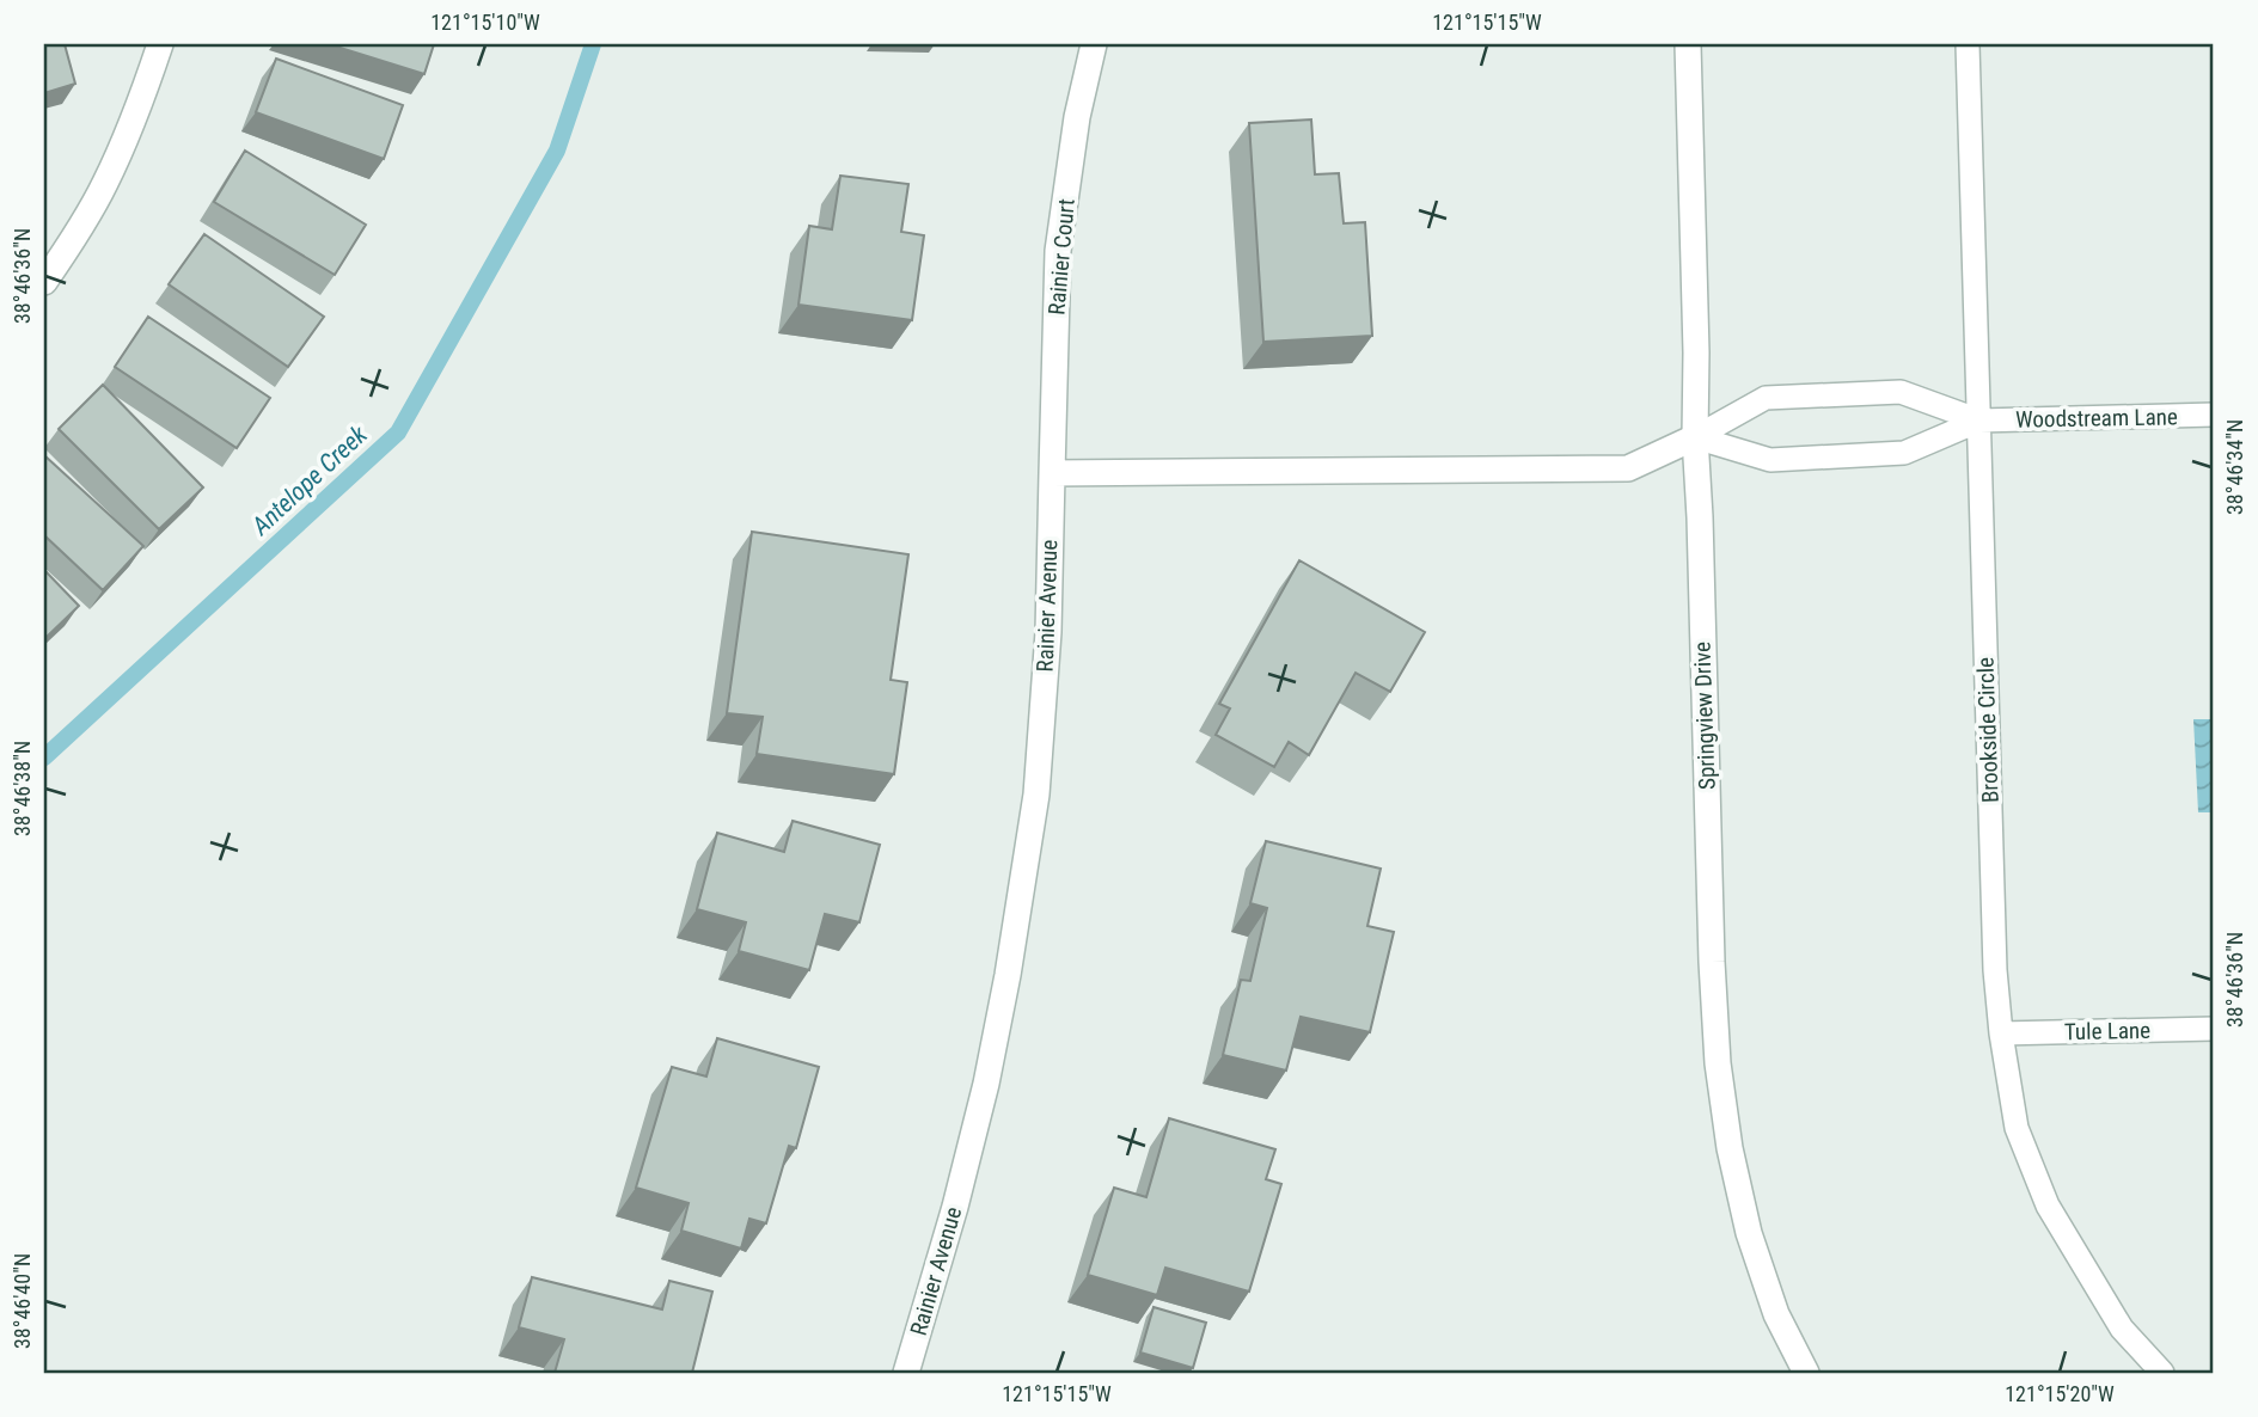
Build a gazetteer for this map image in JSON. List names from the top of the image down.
{
  "streets": {
    "street": ["Rainier Court", "Rainier Avenue", "Springview Drive"],
    "lane": ["Woodstream Lane", "Brookside Circle", "Tule Lane"]
  },
  "crossings": [
    ["Rainier Court", "Rainier Avenue"],
    ["Woodstream Lane", "Springview Drive"],
    ["Woodstream Lane", "Brookside Circle"],
    ["Brookside Circle", "Tule Lane"]
  ],
  "water": ["Antelope Creek"],
  "coordinates": [
    "121°15'10\"W",
    "121°15'15\"W",
    "38°46'36\"N",
    "38°46'34\"N",
    "38°46'38\"N",
    "38°46'40\"N",
    "121°15'20\"W"
  ]
}
